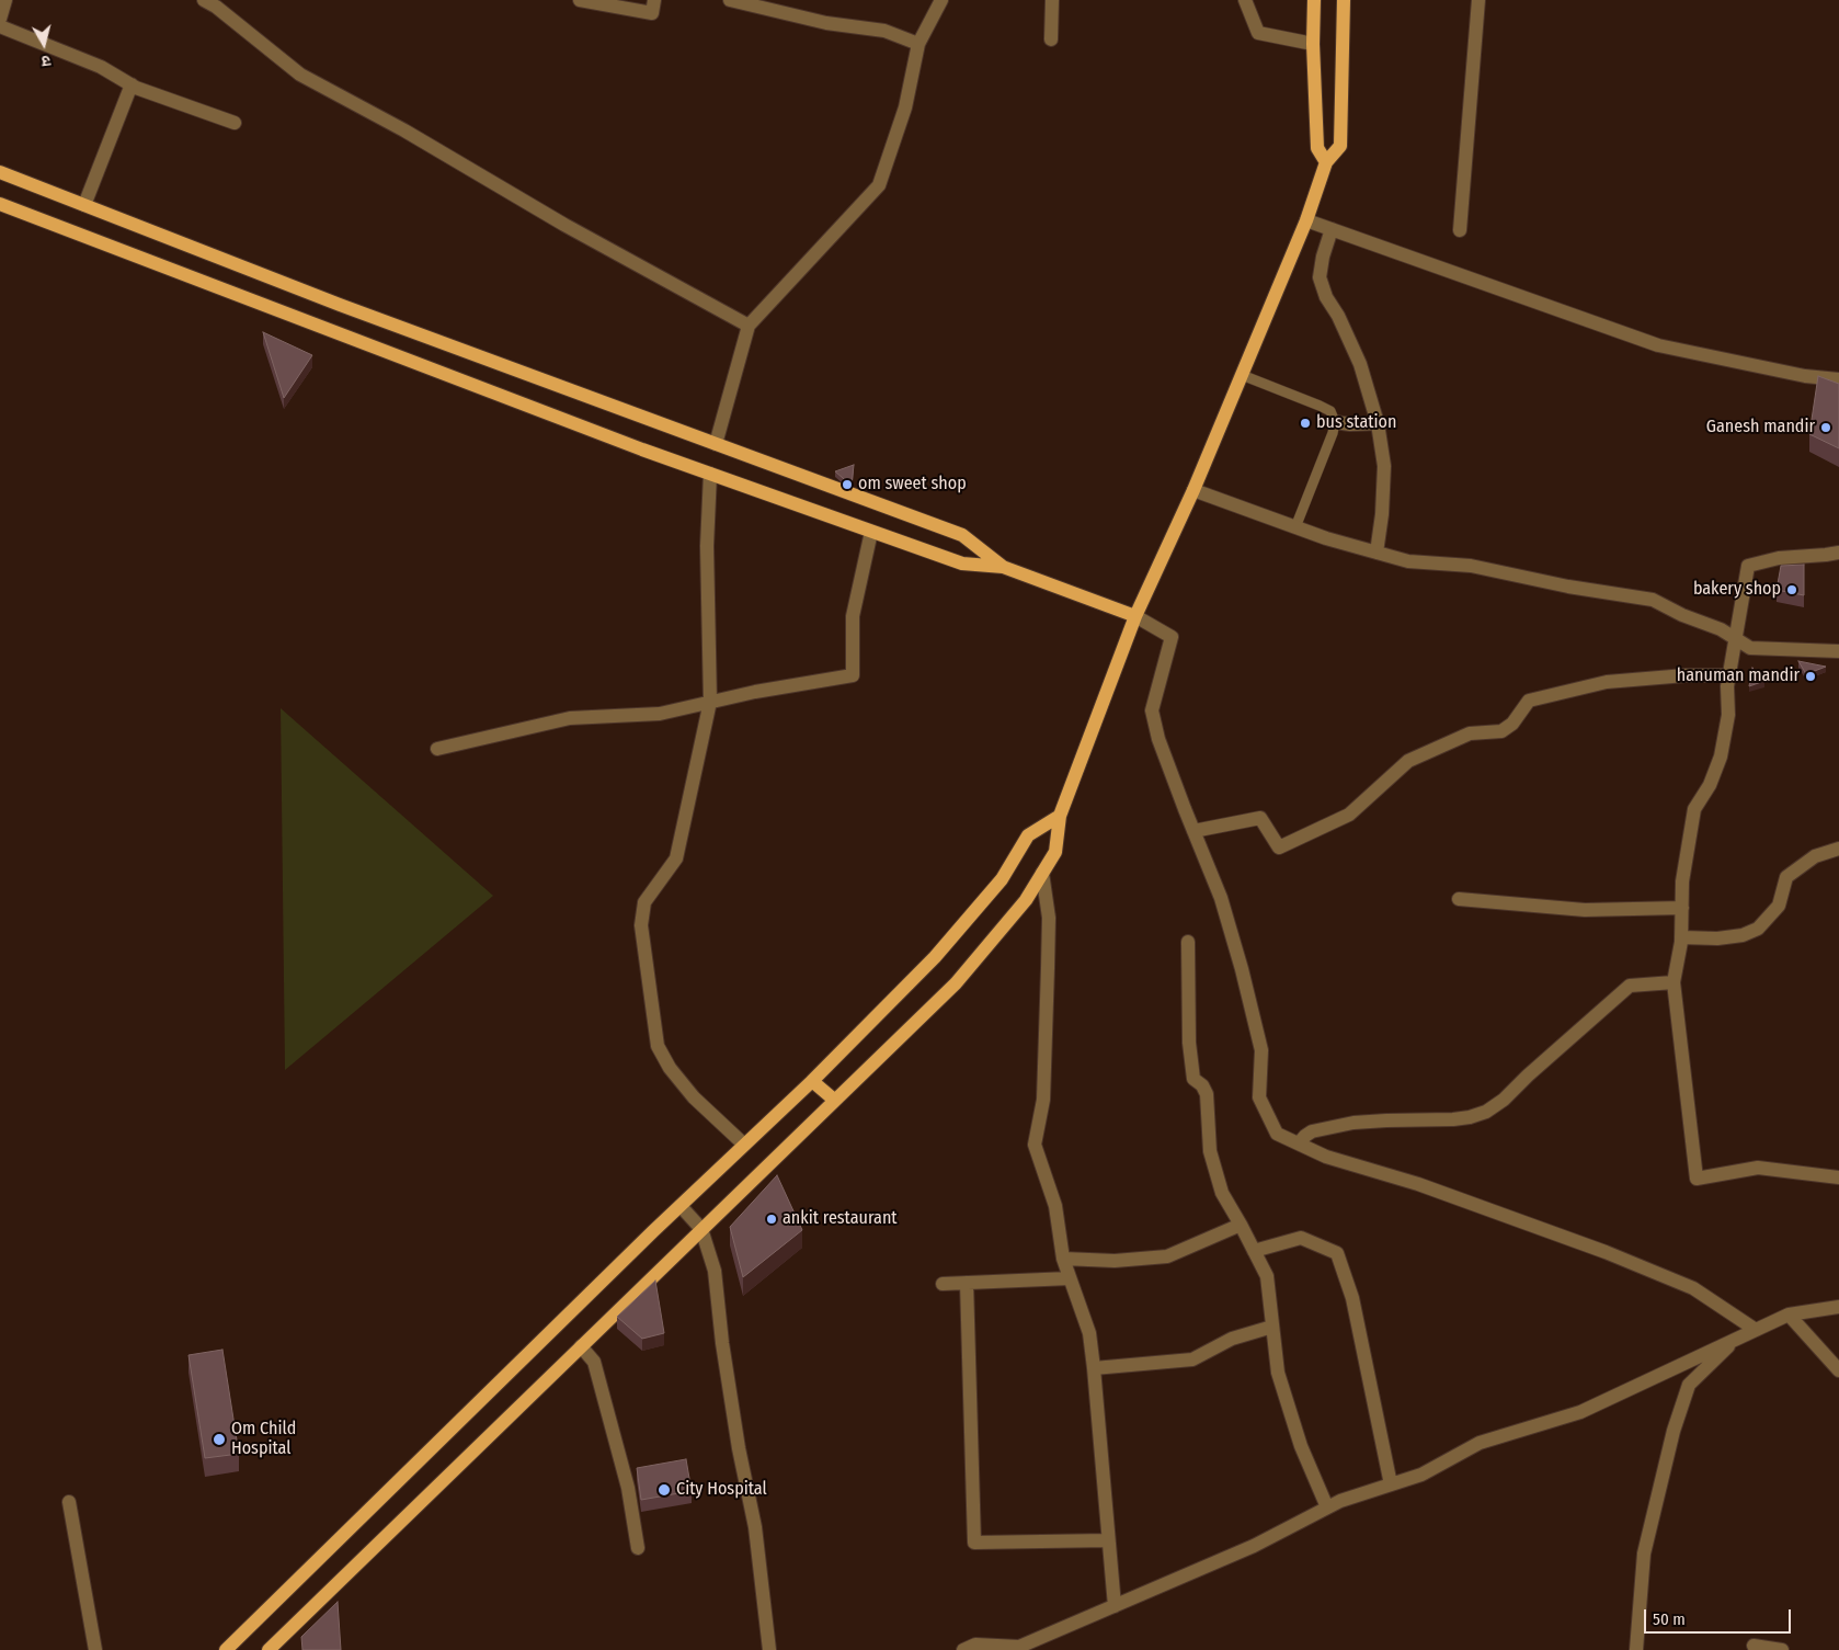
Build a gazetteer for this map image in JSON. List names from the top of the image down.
{
  "places": [
    "bus station",
    "Ganesh mandir",
    "om sweet shop",
    "bakery shop",
    "hanuman mandir",
    "ankit restaurant",
    "Om Child Hospital",
    "City Hospital"
  ],
  "scale_bar": "50 m",
  "north": "bottom"
}
